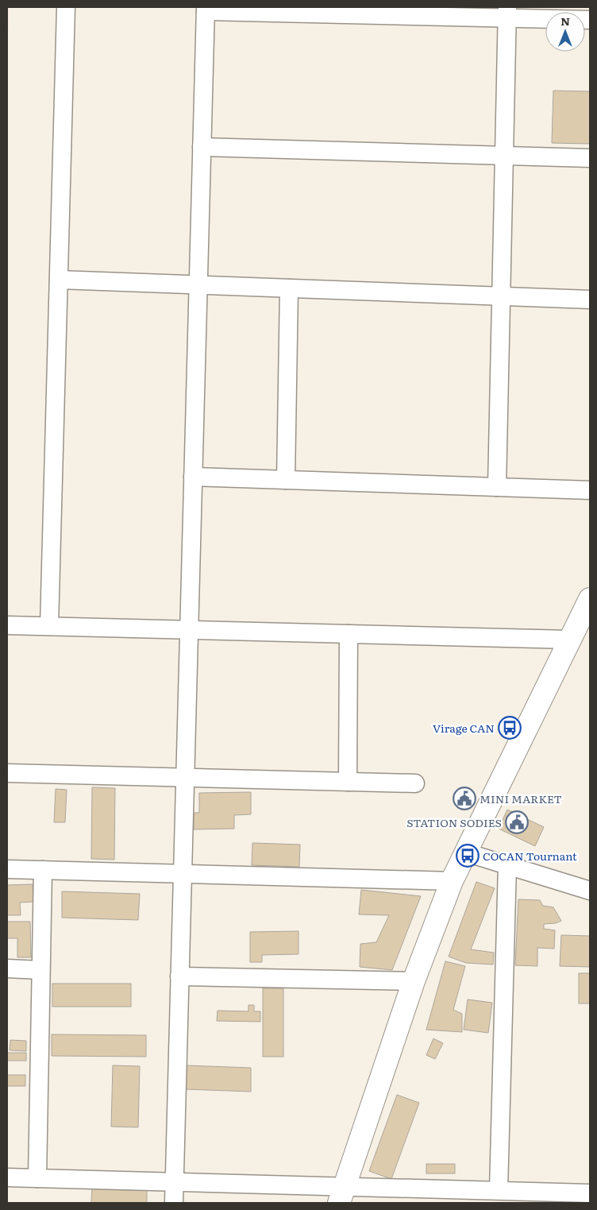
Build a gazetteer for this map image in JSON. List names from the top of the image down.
{
  "places": {
    "bus stop": ["Virage CAN", "COCAN Tournant"],
    "public building": ["MINI MARKET", "STATION SODIES"]
  },
  "north": "top"
}
